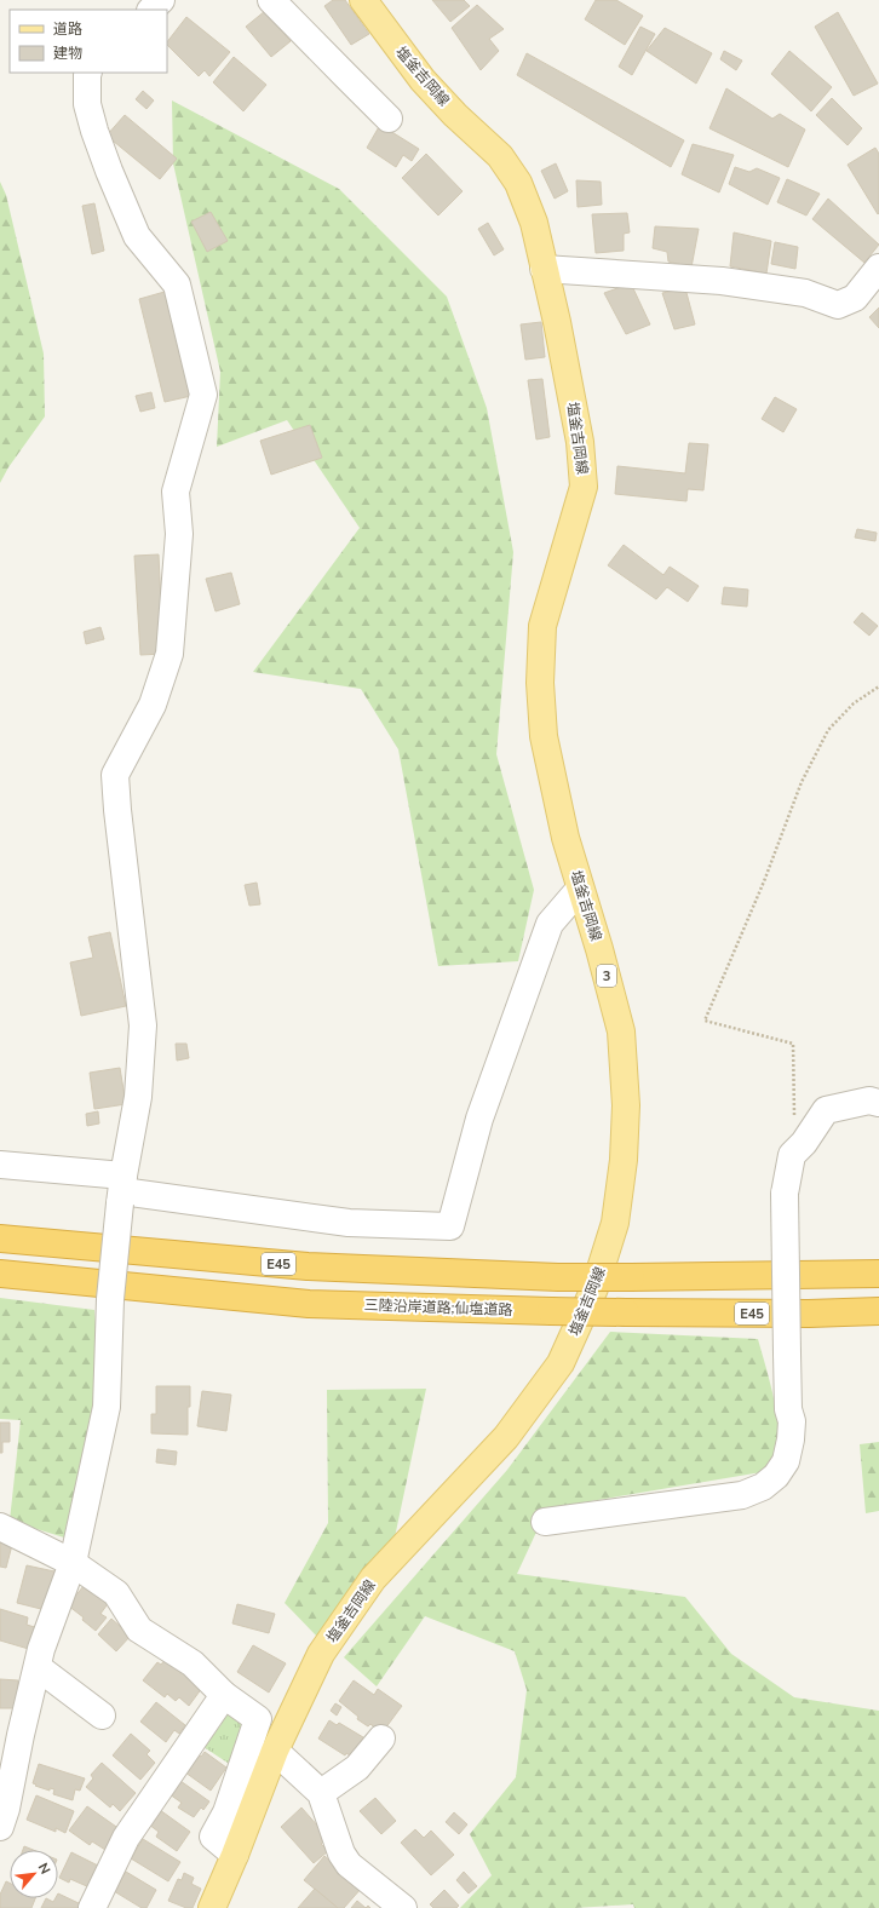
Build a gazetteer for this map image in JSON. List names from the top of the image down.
{
  "streets": {
    "highway": ["E45", "三陸沿岸道路;仙塩道路"],
    "main road": ["塩釜吉岡線", "3"]
  },
  "legend": ["道路", "建物"],
  "north": "top right"
}
